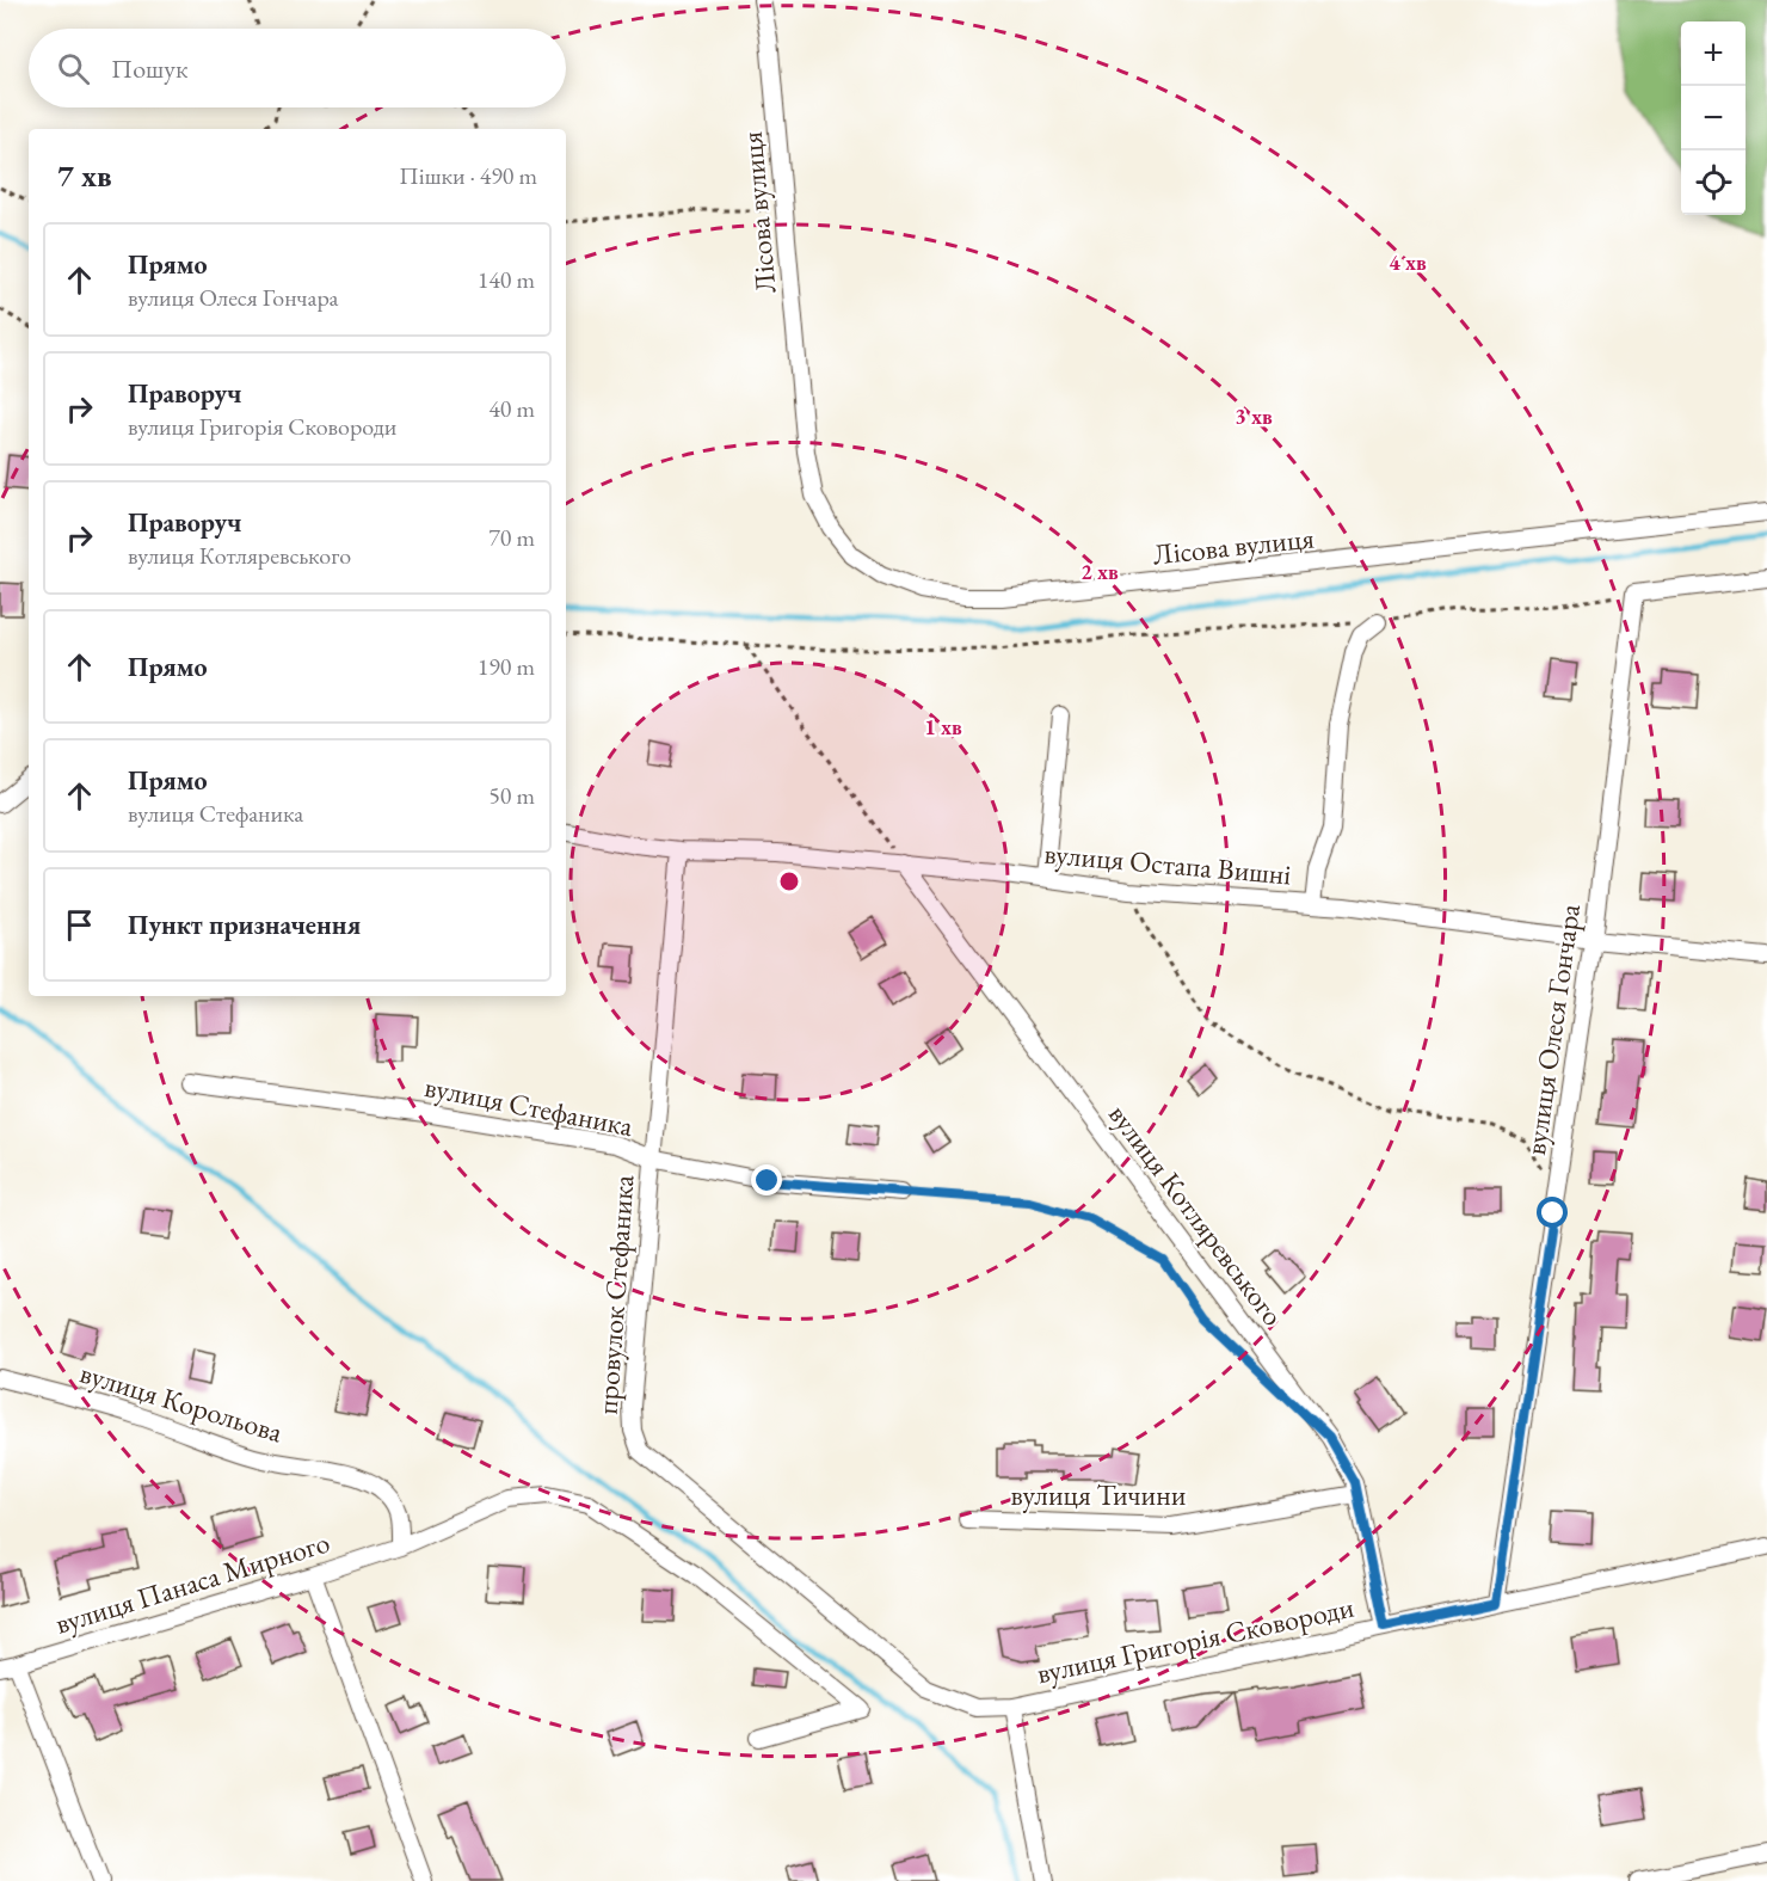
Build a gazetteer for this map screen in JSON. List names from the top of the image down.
{
  "streets": {
    "street": [
      "Лісова вулиця",
      "вулиця Остапа Вишні",
      "вулиця Олеся Гончара",
      "вулиця Стефаника",
      "вулиця Котляревського",
      "провулок Стефаника",
      "вулиця Корольова",
      "вулиця Тичини",
      "вулиця Панаса Мирного",
      "вулиця Григорія Сковороди"
    ]
  },
  "crossings": [
    ["вулиця Остапа Вишні", "вулиця Олеся Гончара"],
    ["вулиця Остапа Вишні", "вулиця Котляревського"],
    ["вулиця Остапа Вишні", "провулок Стефаника"],
    ["вулиця Олеся Гончара", "вулиця Григорія Сковороди"],
    ["вулиця Стефаника", "провулок Стефаника"],
    ["вулиця Котляревського", "вулиця Тичини"],
    ["вулиця Котляревського", "вулиця Григорія Сковороди"],
    ["провулок Стефаника", "вулиця Григорія Сковороди"],
    ["вулиця Корольова", "вулиця Панаса Мирного"]
  ],
  "page": {
    "map_buttons": ["+", "−"],
    "search": "Пошук",
    "heading": ["7 хв", "Пішки · 490 m"],
    "list": [
      ["Прямо", "вулиця Олеся Гончара", "140 m"],
      ["Праворуч", "вулиця Григорія Сковороди", "40 m"],
      ["Праворуч", "вулиця Котляревського", "70 m"],
      ["Прямо", "190 m"],
      ["Прямо", "вулиця Стефаника", "50 m"],
      "Пункт призначення"
    ]
  },
  "rings": [
    "4 хв",
    "3 хв",
    "2 хв",
    "1 хв"
  ]
}
